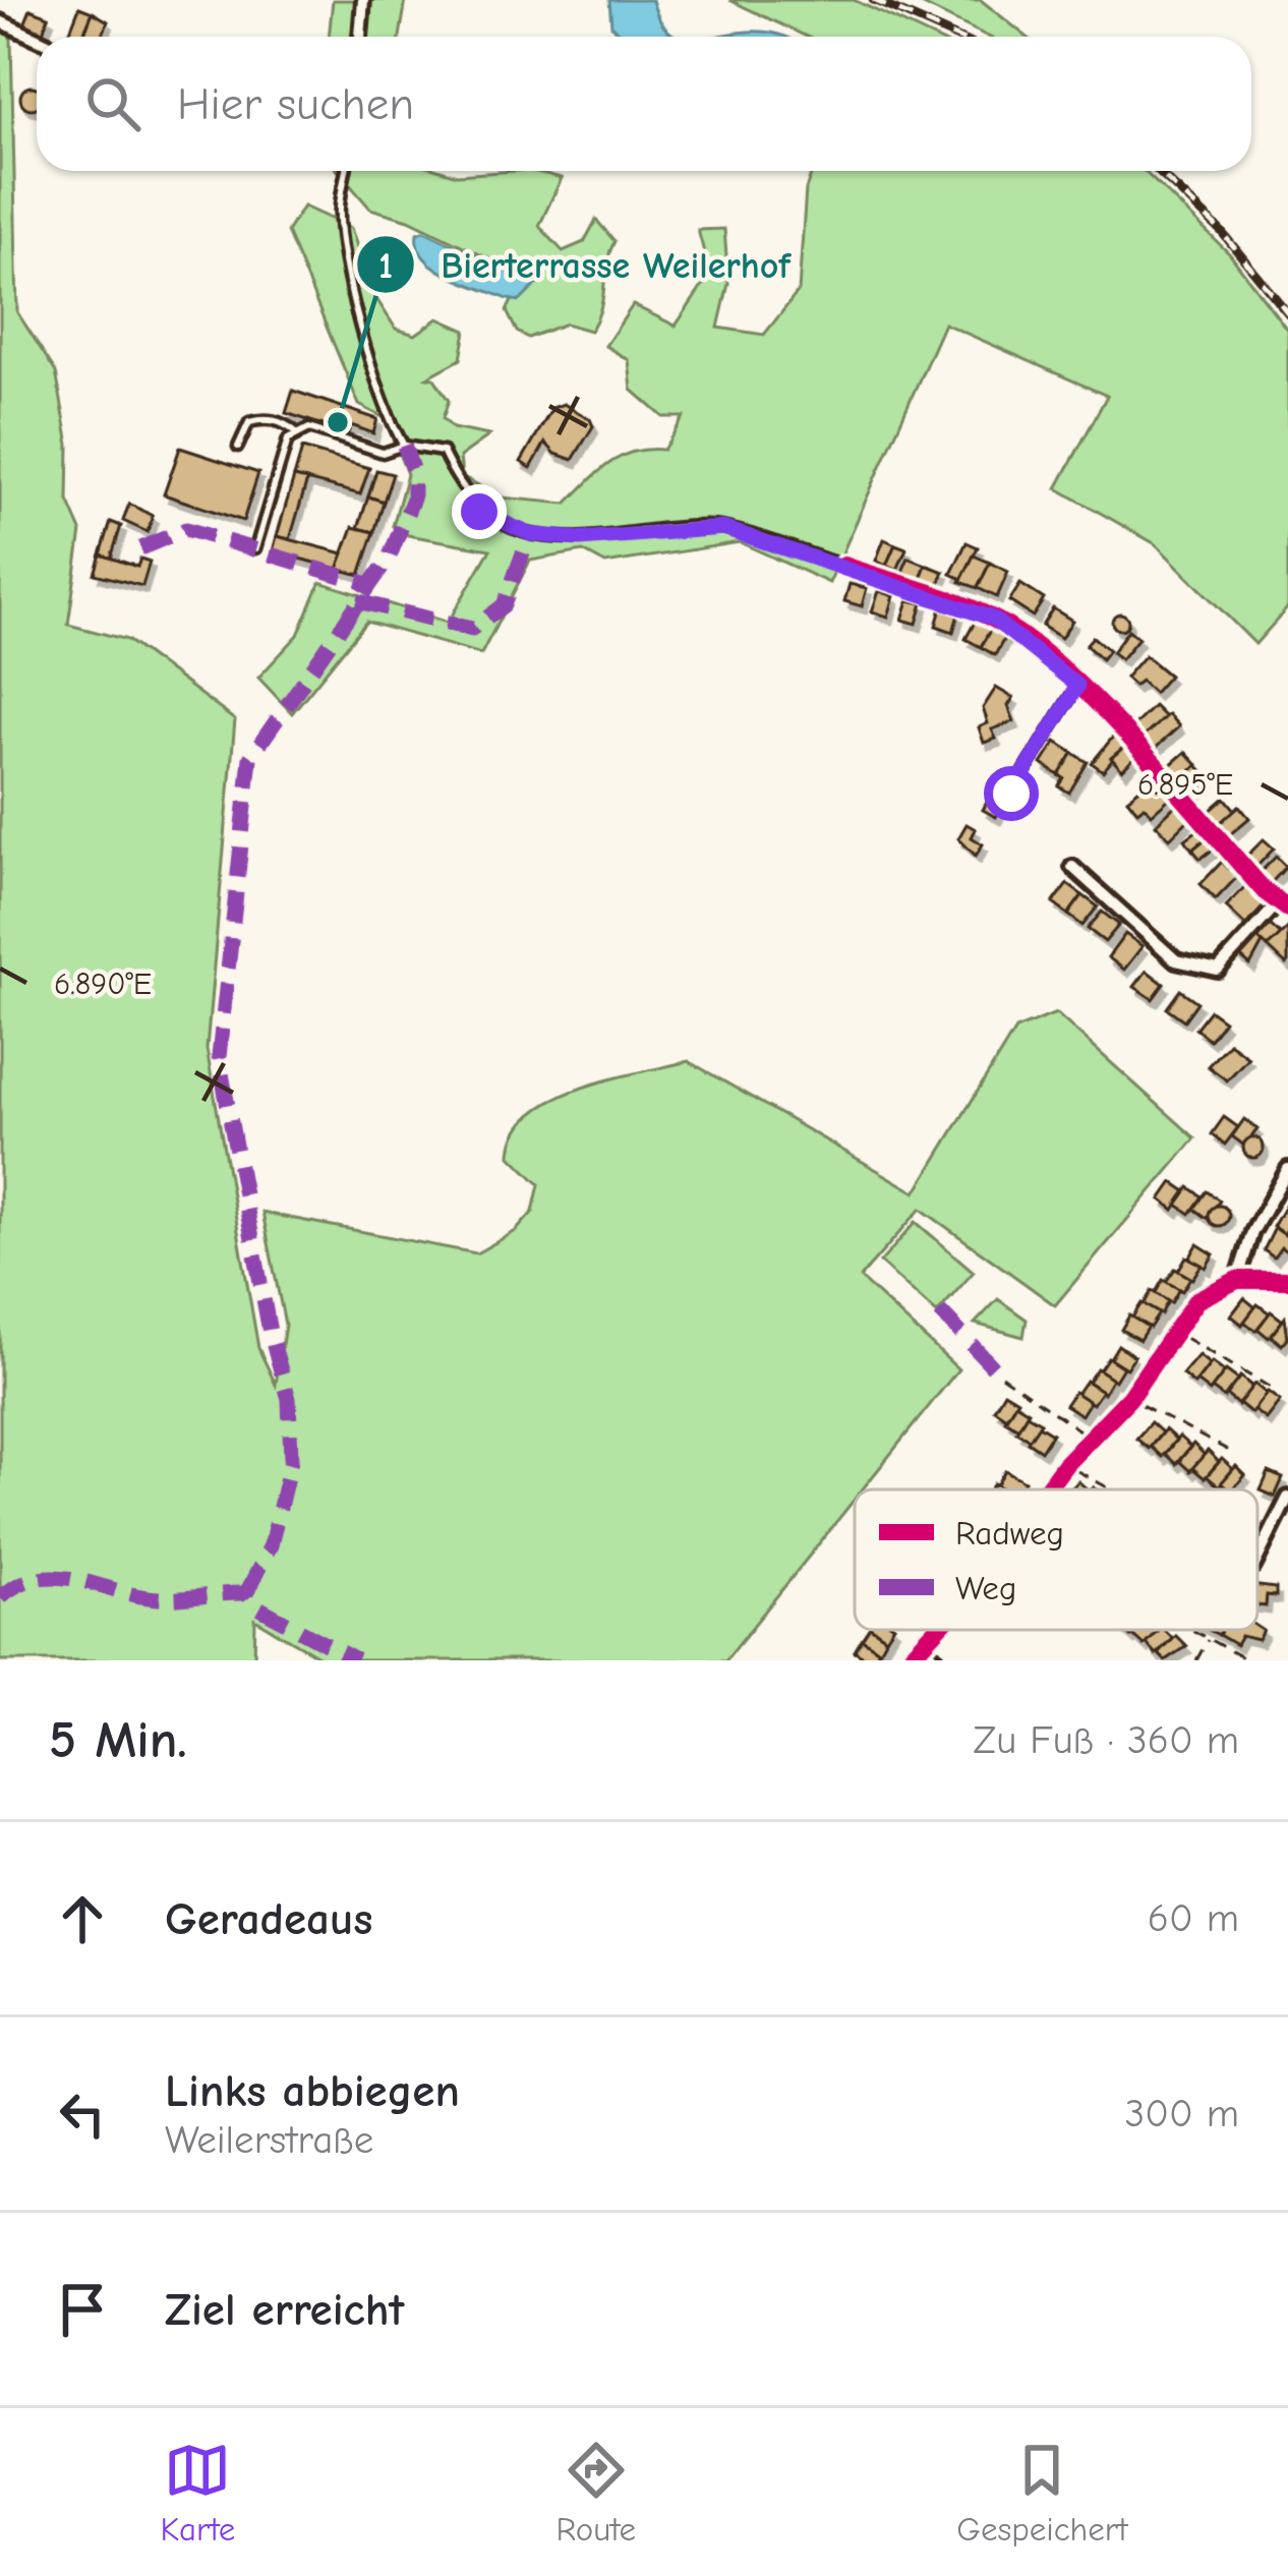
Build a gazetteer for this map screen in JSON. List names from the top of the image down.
{
  "places": ["Bierterrasse Weilerhof"],
  "legend": ["Radweg", "Weg"],
  "page": {
    "search": "Hier suchen",
    "heading": ["5 Min.", "Zu Fuß · 360 m"],
    "list": [
      ["Geradeaus", "60 m"],
      ["Links abbiegen", "Weilerstraße", "300 m"],
      "Ziel erreicht"
    ],
    "nav": ["Karte", "Route", "Gespeichert"]
  },
  "coordinates": ["6.895°E", "6.890°E"]
}
